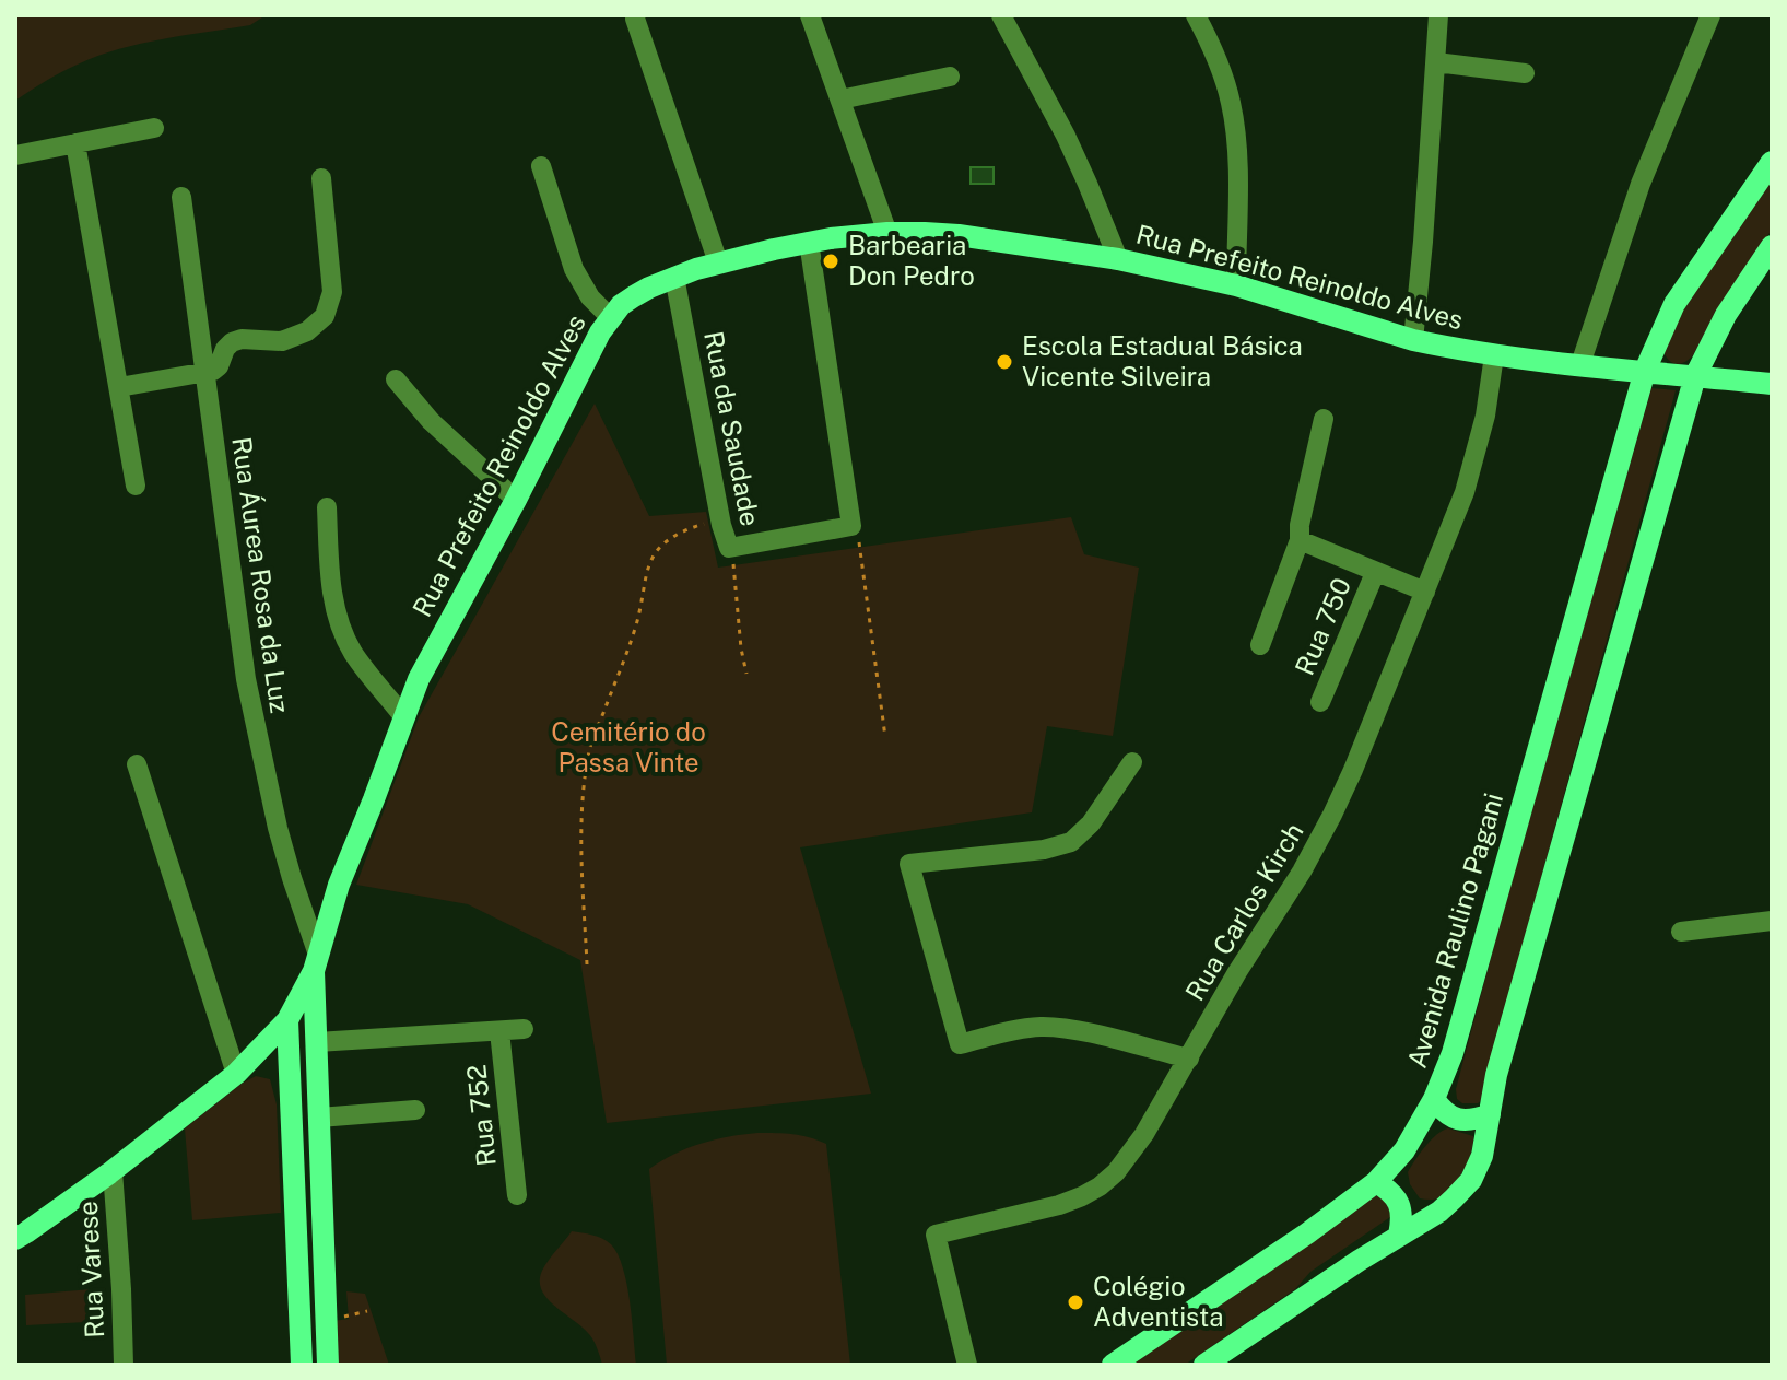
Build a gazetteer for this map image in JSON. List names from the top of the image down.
{
  "streets": {
    "main road": ["Rua Prefeito Reinoldo Alves", "Avenida Raulino Pagani"],
    "street": [
      "Rua da Saudade",
      "Rua Áurea Rosa da Luz",
      "Rua 750",
      "Rua Carlos Kirch",
      "Rua 752",
      "Rua Varese"
    ]
  },
  "crossings": [
    ["Rua Prefeito Reinoldo Alves", "Rua da Saudade"],
    ["Rua Prefeito Reinoldo Alves", "Rua Áurea Rosa da Luz"],
    ["Rua Prefeito Reinoldo Alves", "Rua Carlos Kirch"],
    ["Rua Prefeito Reinoldo Alves", "Avenida Raulino Pagani"]
  ],
  "parks": ["Cemitério do Passa Vinte"],
  "places": ["Barbearia Don Pedro", "Escola Estadual Básica Vicente Silveira", "Colégio Adventista"]
}
